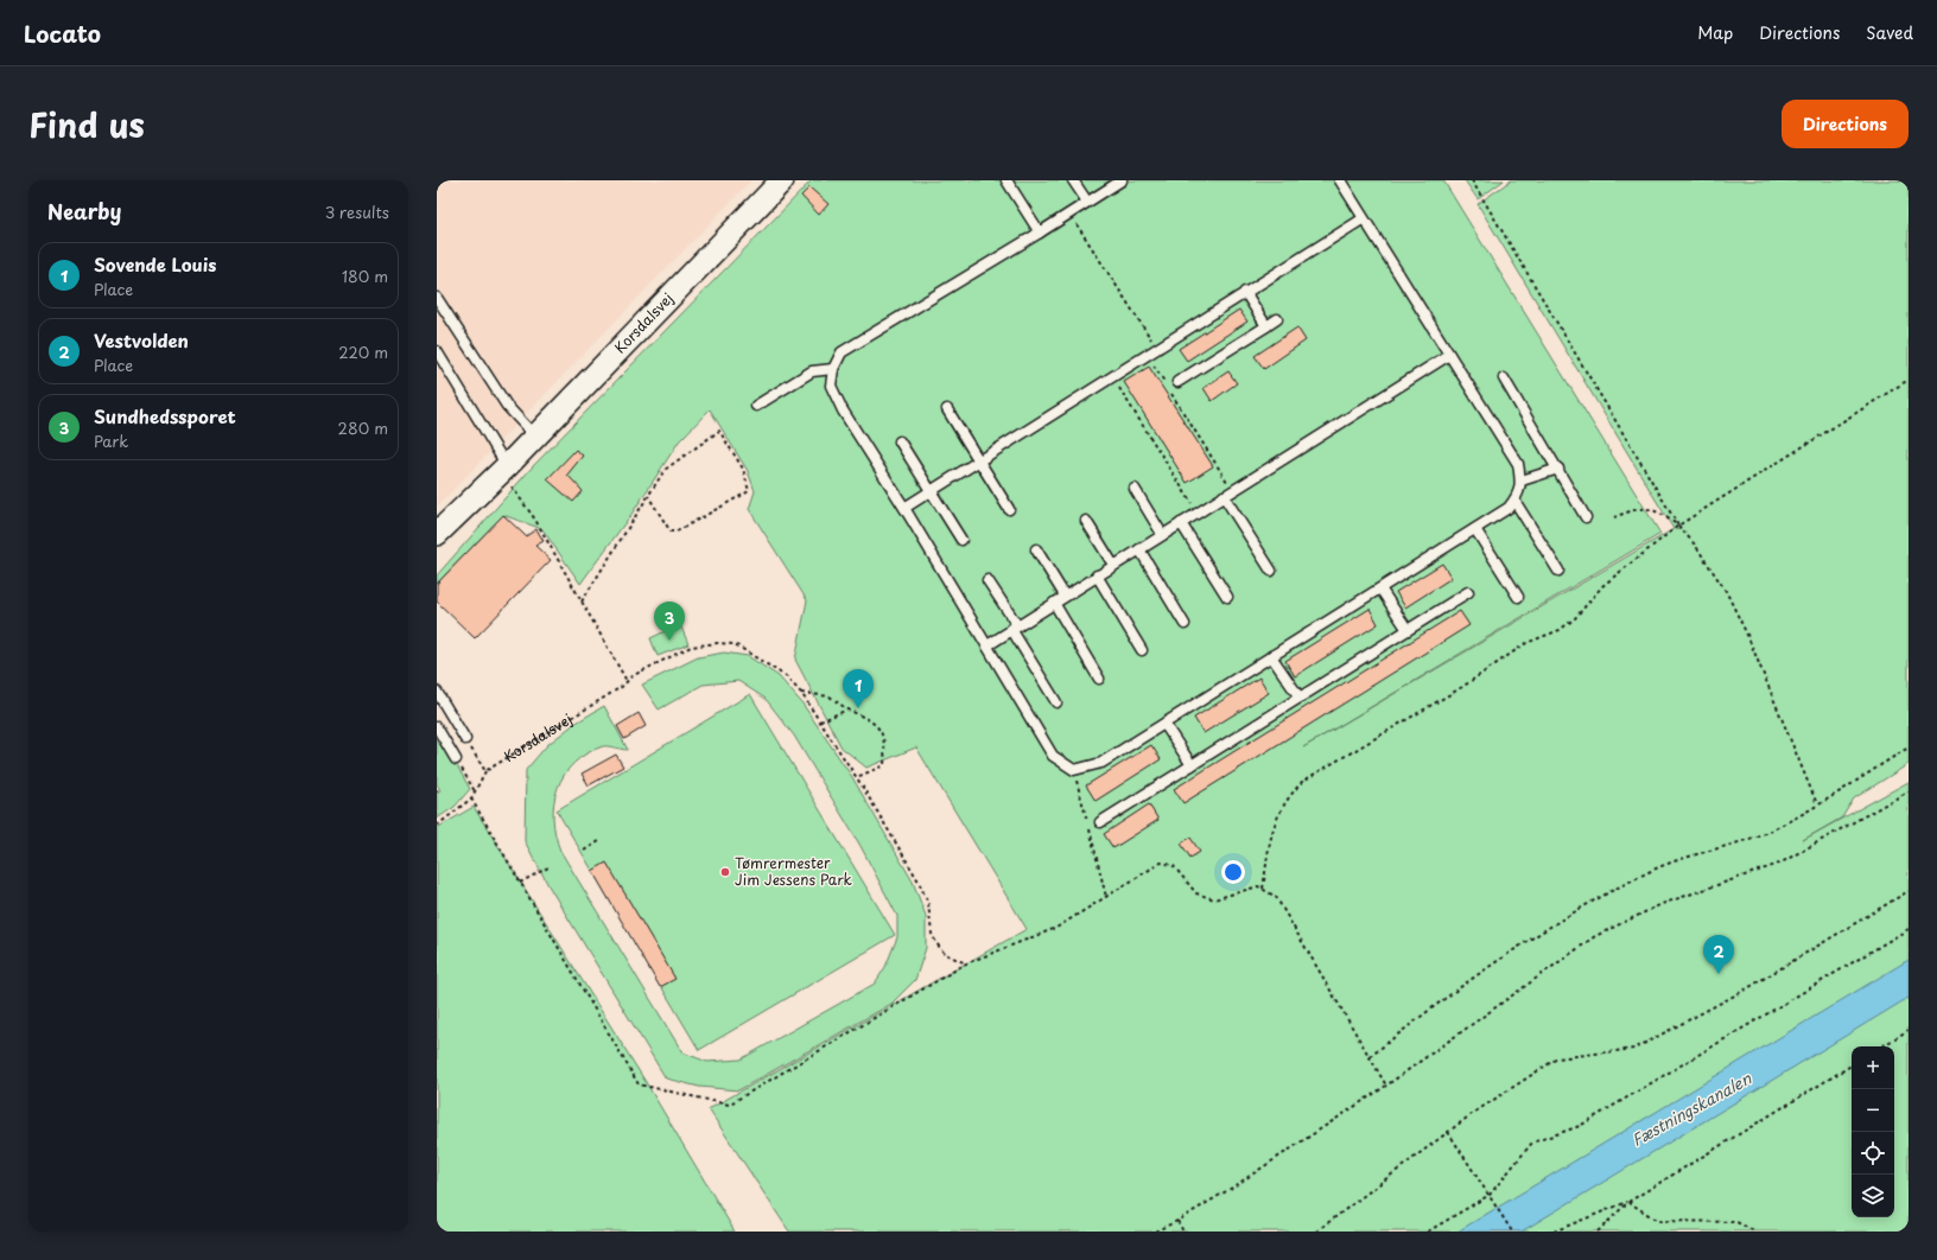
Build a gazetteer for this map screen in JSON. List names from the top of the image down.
{
  "streets": {
    "street": ["Korsdalsvej"]
  },
  "water": ["Fæstningskanalen"],
  "places": ["Tømrermester Jim Jessens Park"],
  "page": {
    "header": "Locato",
    "nav": ["Map", "Directions", "Saved"],
    "title": "Find us",
    "buttons": "Directions",
    "heading": ["Nearby", "3 results"],
    "list": [
      {
        "mark": "1",
        "name": "Sovende Louis",
        "note": "Place",
        "value": "180 m"
      },
      {
        "mark": "2",
        "name": "Vestvolden",
        "note": "Place",
        "value": "220 m"
      },
      {
        "mark": "3",
        "name": "Sundhedssporet",
        "note": "Park",
        "value": "280 m"
      }
    ],
    "pins": ["3", "1", "2"],
    "map_buttons": ["+", "−"]
  }
}
